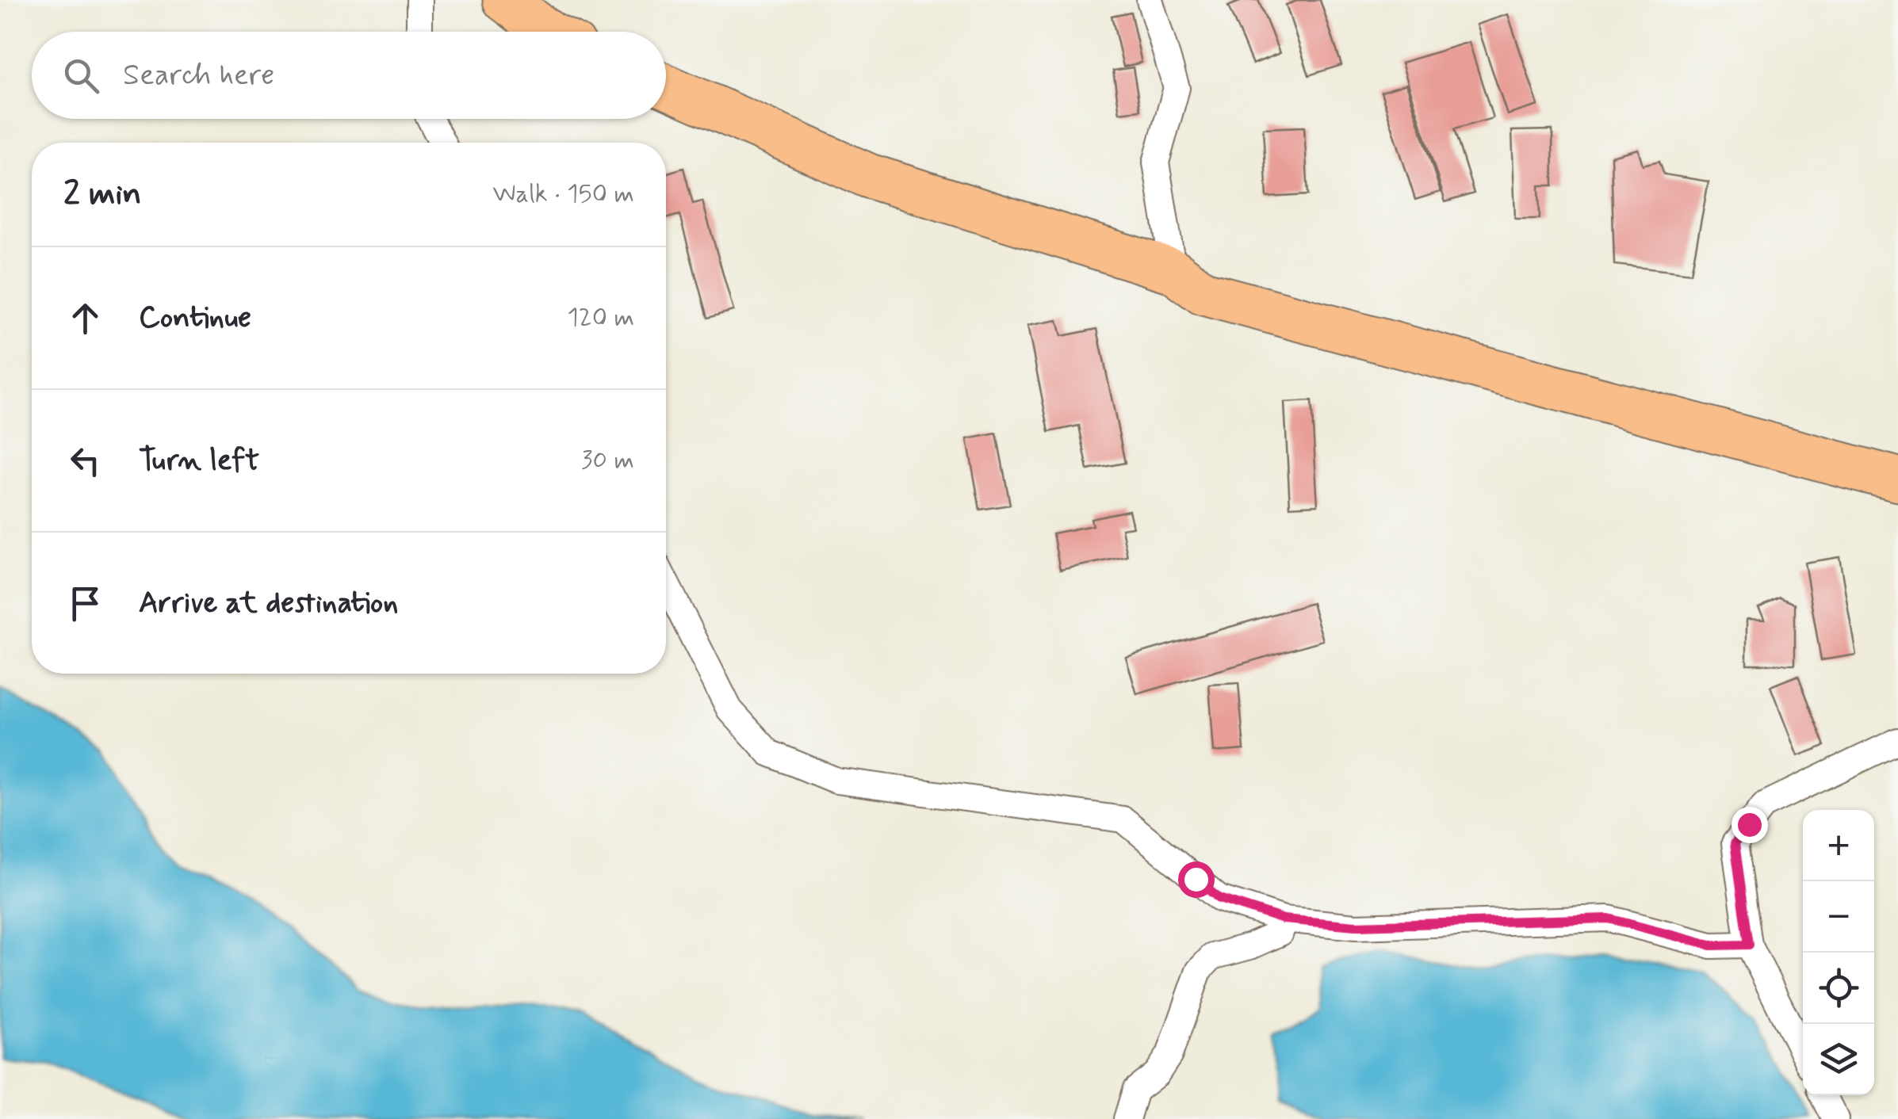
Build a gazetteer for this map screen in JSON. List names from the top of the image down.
{
  "page": {
    "search": "Search here",
    "heading": ["2 min", "Walk · 150 m"],
    "list": [
      ["Continue", "120 m"],
      ["Turn left", "30 m"],
      "Arrive at destination"
    ],
    "map_buttons": ["+", "−"]
  }
}
